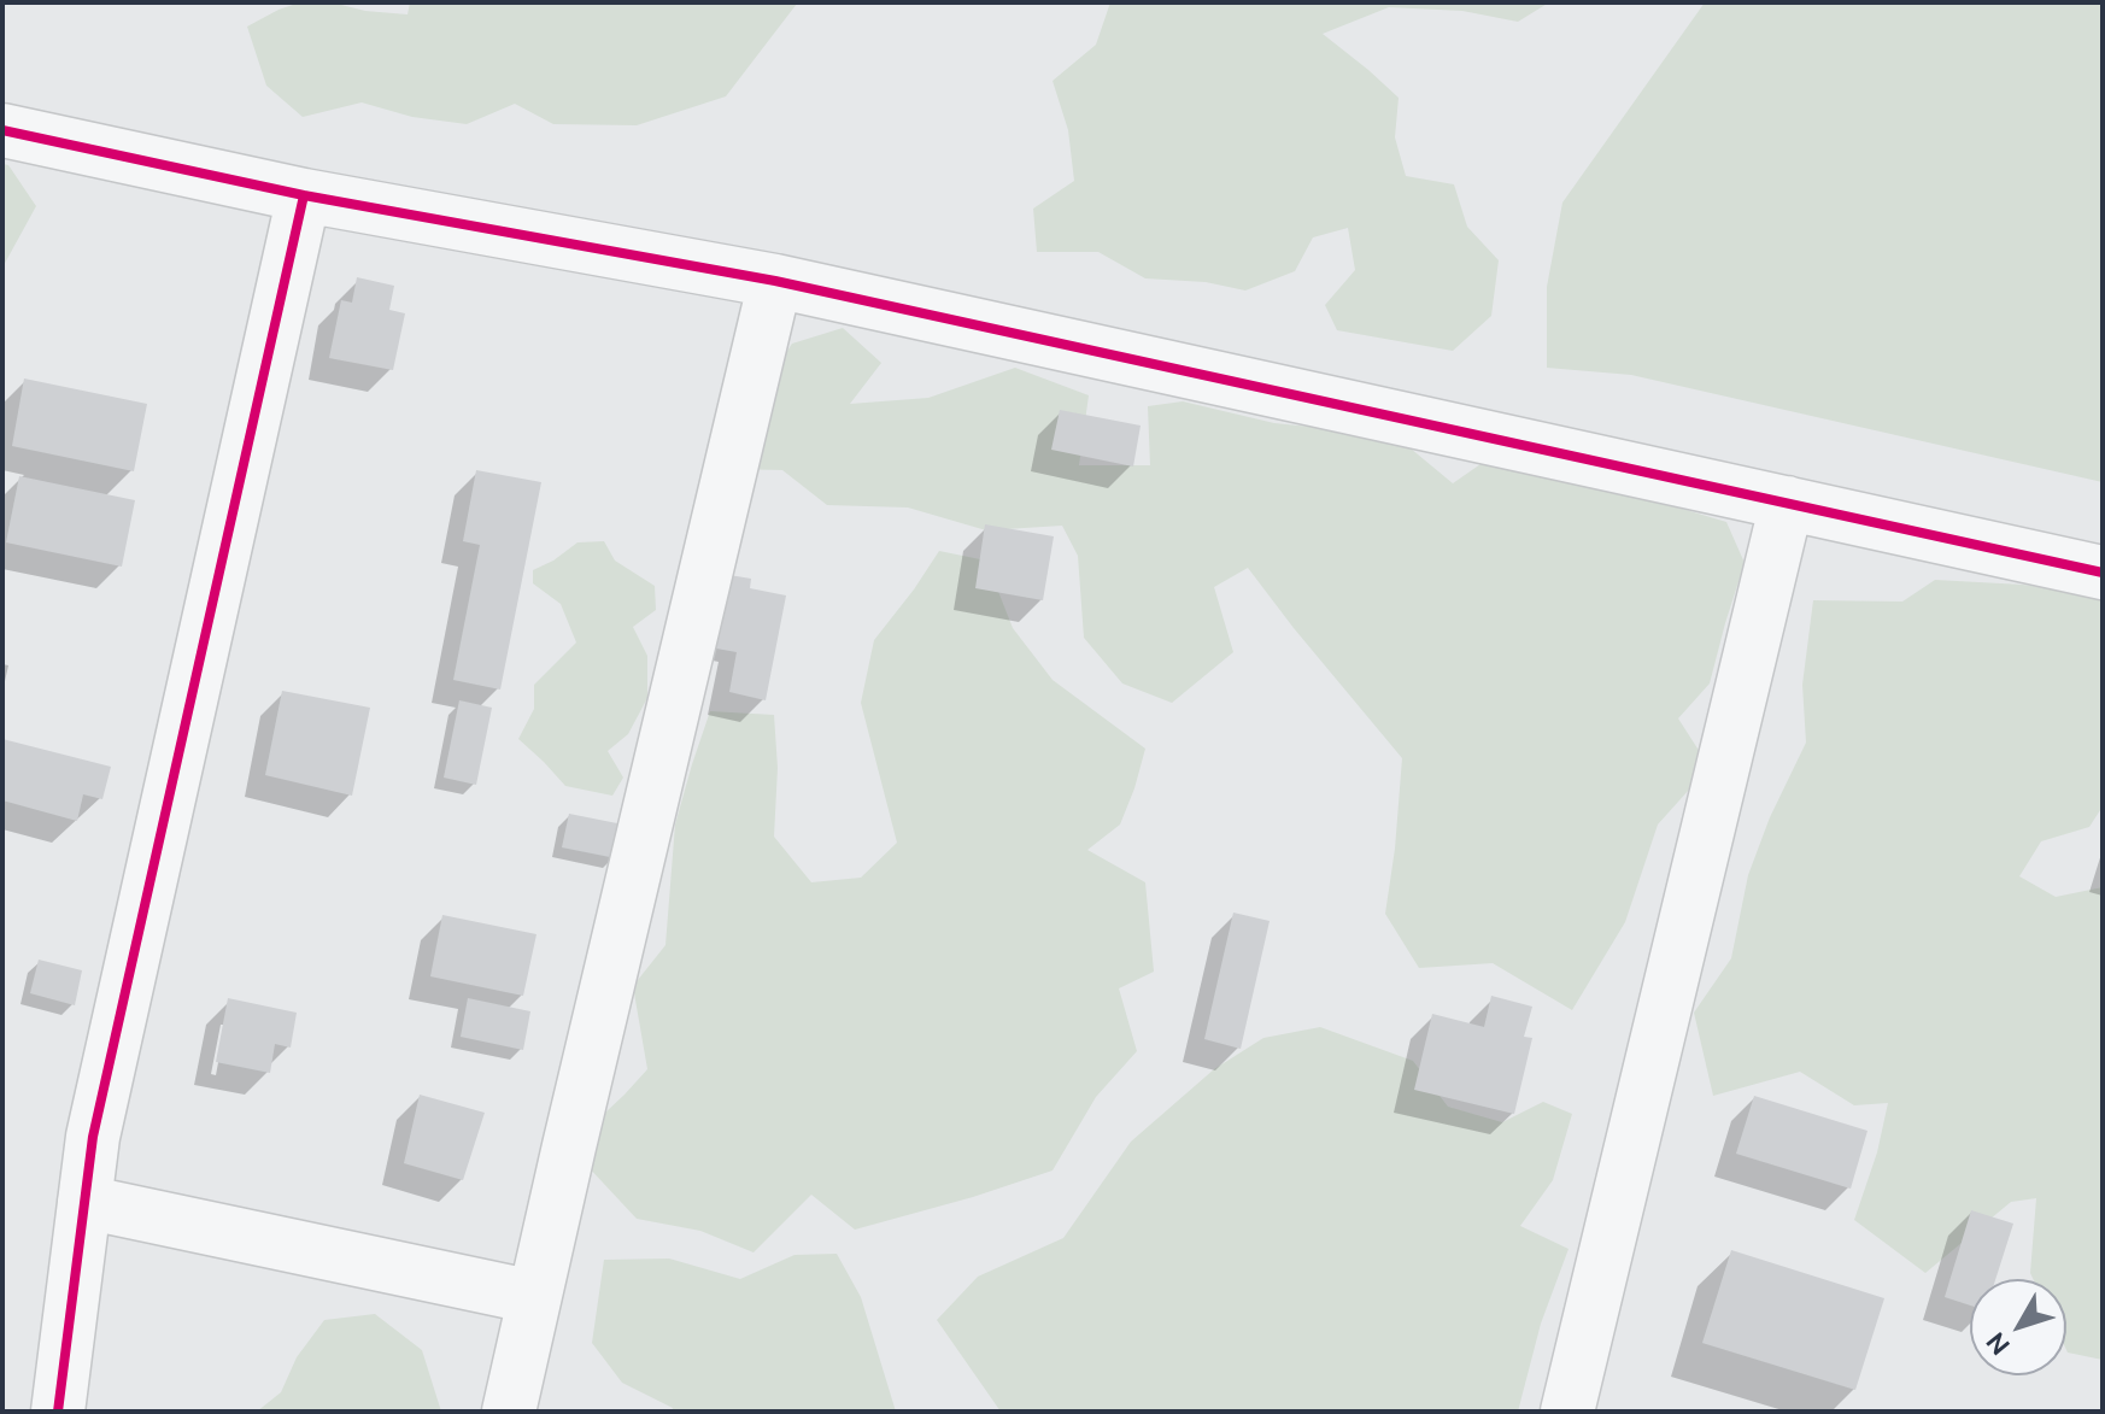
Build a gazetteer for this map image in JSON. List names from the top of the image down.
{
  "north": "bottom left"
}
